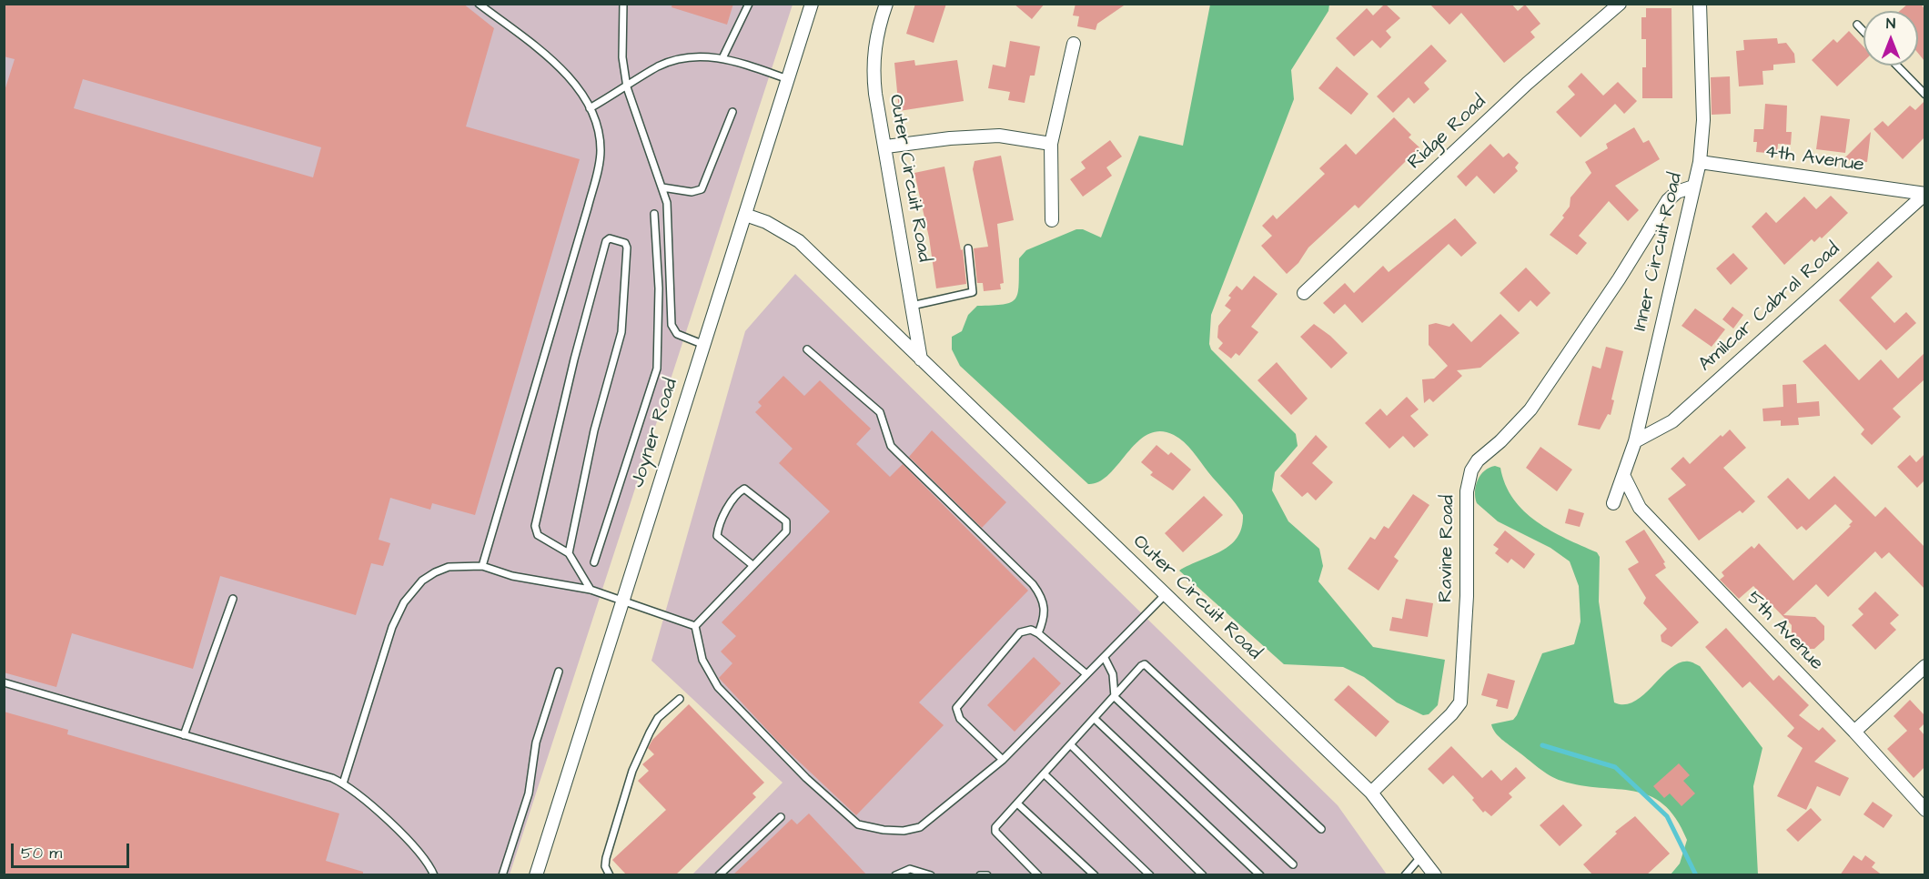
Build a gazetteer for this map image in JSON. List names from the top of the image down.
{
  "streets": {
    "street": [
      "Ridge Road",
      "4th Avenue",
      "Outer Circuit Road",
      "Inner Circuit Road",
      "Amilcar Cabral Road",
      "Joyner Road",
      "Ravine Road",
      "5th Avenue"
    ]
  },
  "crossings": [
    ["4th Avenue", "Inner Circuit Road"],
    ["4th Avenue", "Amilcar Cabral Road"],
    ["Outer Circuit Road", "Joyner Road"],
    ["Outer Circuit Road", "Ravine Road"],
    ["Inner Circuit Road", "Amilcar Cabral Road"],
    ["Inner Circuit Road", "Ravine Road"],
    ["Inner Circuit Road", "5th Avenue"]
  ],
  "scale_bar": "50 m",
  "north": "top"
}
